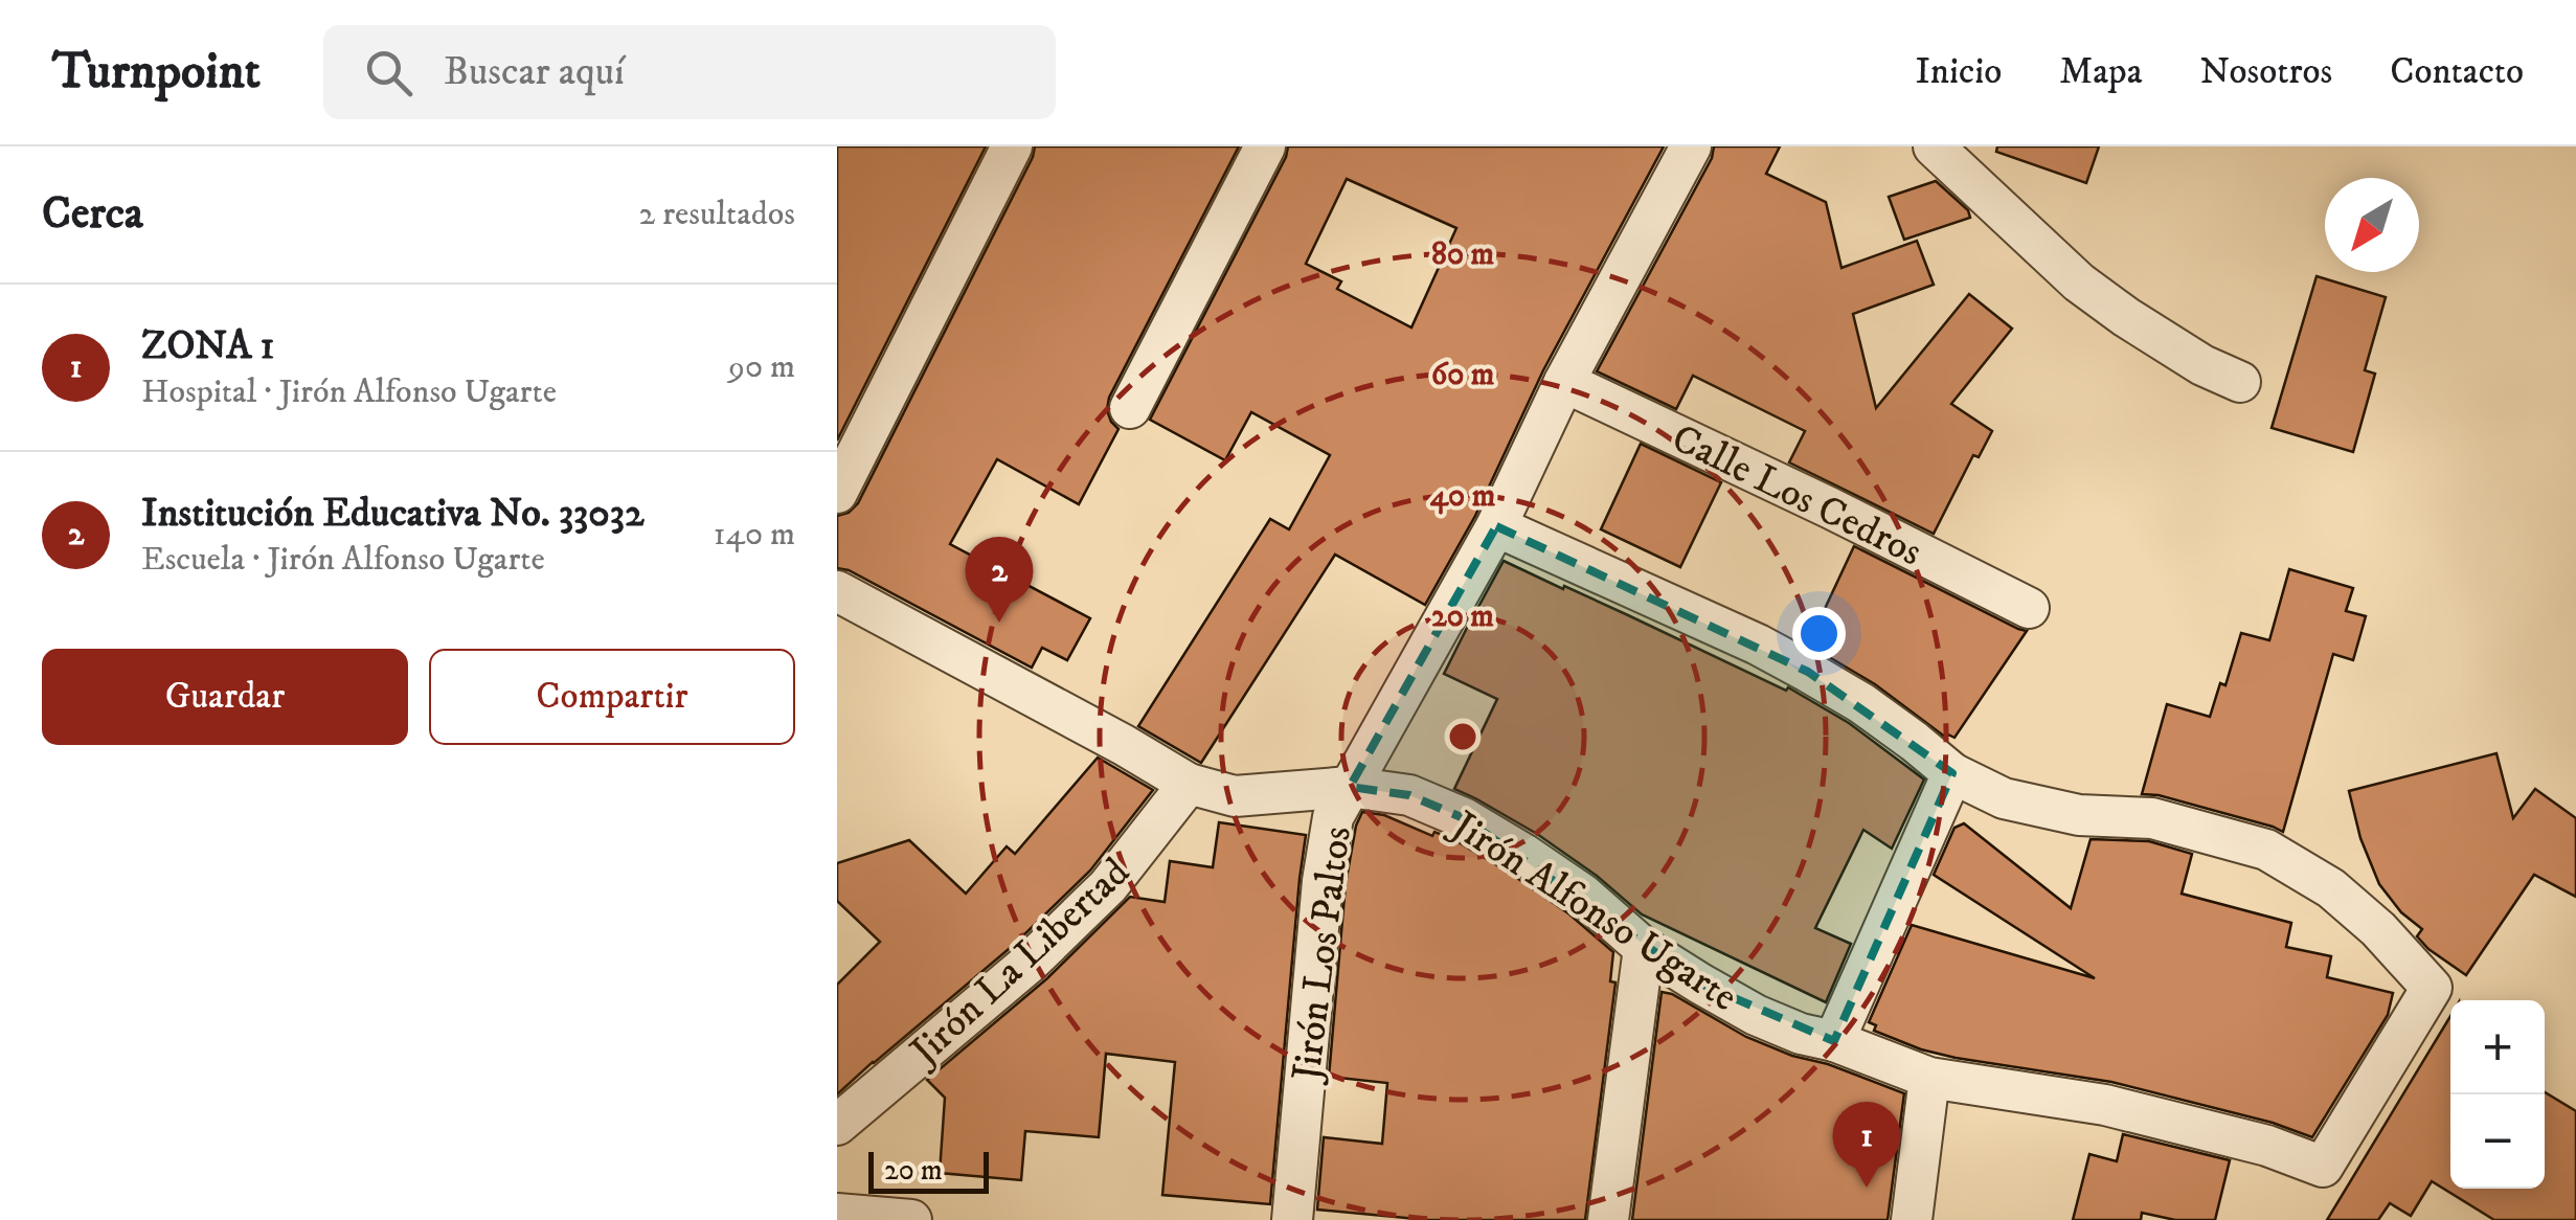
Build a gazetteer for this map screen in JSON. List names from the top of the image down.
{
  "streets": {
    "street": [
      "Calle Los Cedros",
      "Jirón Alfonso Ugarte",
      "Jirón Los Paltos",
      "Jirón La Libertad"
    ]
  },
  "crossings": [
    ["Calle Los Cedros", "Jirón Los Paltos"],
    ["Jirón Alfonso Ugarte", "Jirón Los Paltos"],
    ["Jirón Alfonso Ugarte", "Jirón La Libertad"]
  ],
  "scale_bar": "20 m",
  "north": "bottom left",
  "page": {
    "header": "Turnpoint",
    "search": "Buscar aquí",
    "nav": [
      "Inicio",
      "Mapa",
      "Nosotros",
      "Contacto"
    ],
    "heading": ["Cerca", "2 resultados"],
    "list": [
      {
        "mark": "1",
        "name": "ZONA 1",
        "note": "Hospital · Jirón Alfonso Ugarte",
        "value": "90 m"
      },
      {
        "mark": "2",
        "name": "Institución Educativa No. 33032",
        "note": "Escuela · Jirón Alfonso Ugarte",
        "value": "140 m"
      }
    ],
    "pins": ["2", "1"],
    "buttons": ["Guardar", "Compartir"],
    "map_buttons": ["+", "−"],
    "scale": "20 m"
  },
  "rings": [
    "80 m",
    "60 m",
    "40 m",
    "20 m"
  ]
}
